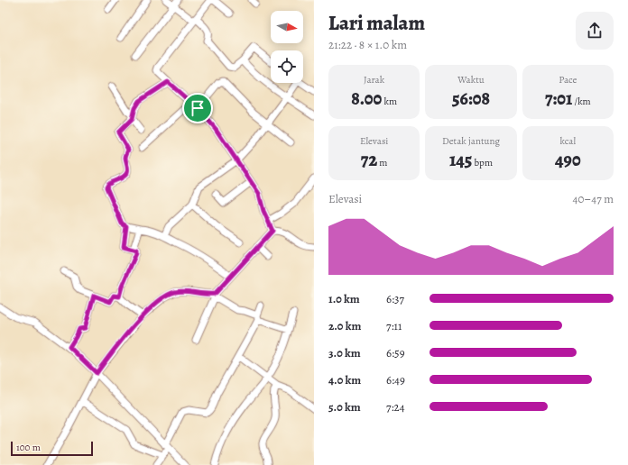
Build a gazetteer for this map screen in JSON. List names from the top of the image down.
{
  "scale_bar": "100 m",
  "north": "right",
  "page": {
    "heading": ["Lari malam", "21:22 · 8 × 1.0 km"],
    "stats": [
      ["Jarak", "8.00 km"],
      ["Waktu", "56:08"],
      ["Pace", "7:01 /km"],
      ["Elevasi", "72 m"],
      ["Detak jantung", "145 bpm"],
      ["kcal", "490"]
    ],
    "chart": ["Elevasi", "40–47 m"],
    "list": [
      {
        "name": "1.0 km",
        "note": "6:37"
      },
      {
        "name": "2.0 km",
        "note": "7:11"
      },
      {
        "name": "3.0 km",
        "note": "6:59"
      },
      {
        "name": "4.0 km",
        "note": "6:49"
      },
      {
        "name": "5.0 km",
        "note": "7:24"
      }
    ],
    "scale": "100 m"
  }
}
